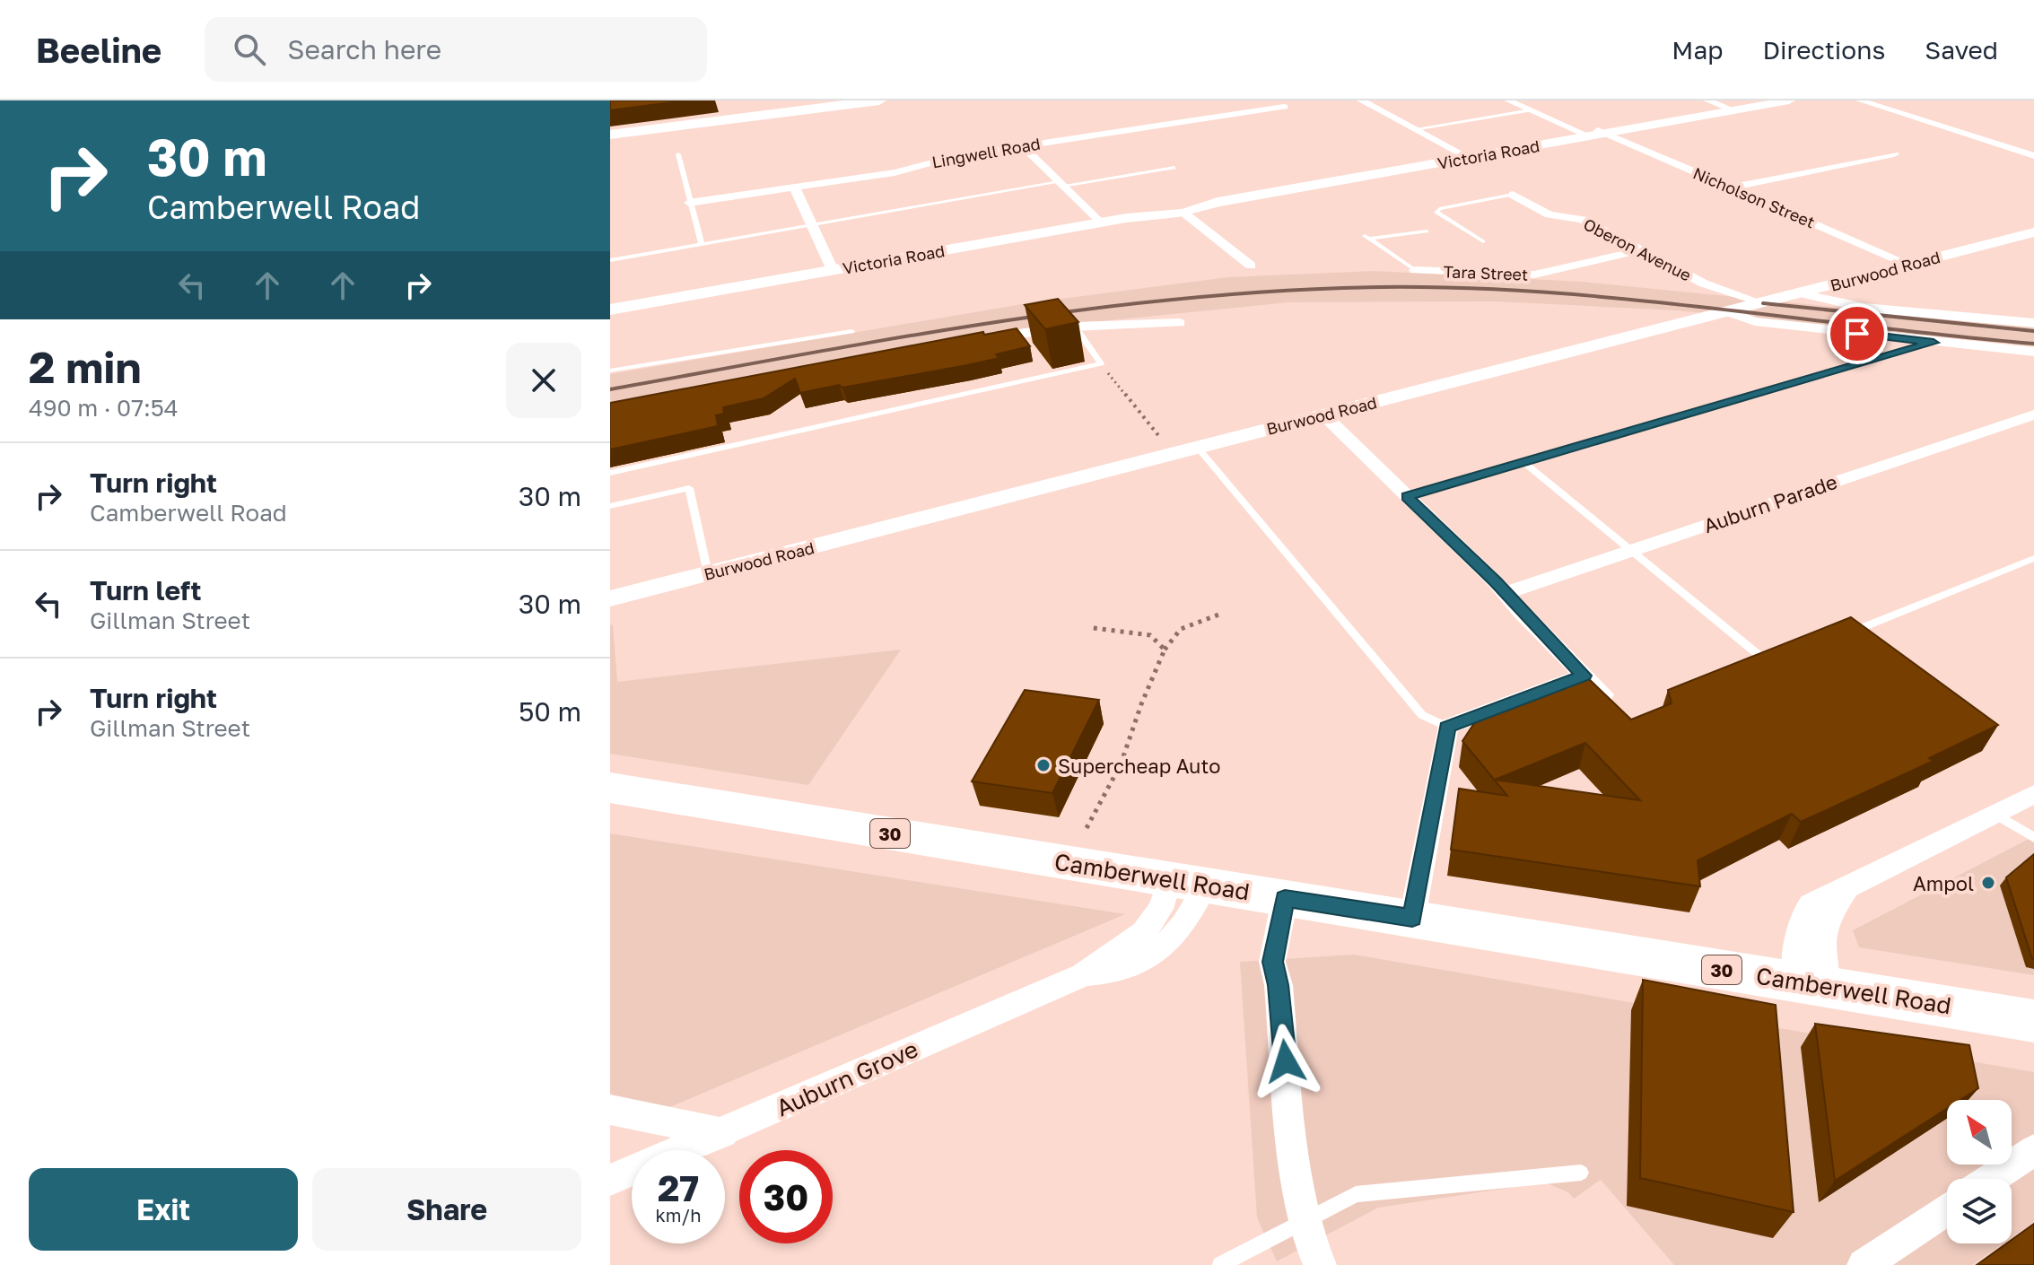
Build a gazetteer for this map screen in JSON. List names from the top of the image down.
{
  "streets": {
    "main road": ["30", "Camberwell Road"],
    "street": [
      "Lingwell Road",
      "Victoria Road",
      "Nicholson Street",
      "Oberon Avenue",
      "Burwood Road",
      "Tara Street",
      "Auburn Parade",
      "Auburn Grove"
    ]
  },
  "crossings": [
    ["Victoria Road", "Nicholson Street"],
    ["Nicholson Street", "Burwood Road"],
    ["Oberon Avenue", "Burwood Road"],
    ["Oberon Avenue", "Tara Street"],
    ["Camberwell Road", "Auburn Grove"]
  ],
  "places": ["Supercheap Auto", "Ampol"],
  "north": "top left",
  "page": {
    "header": "Beeline",
    "search": "Search here",
    "nav": ["Map", "Directions", "Saved"],
    "turn": ["30 m", "Camberwell Road"],
    "heading": ["2 min", "490 m · 07:54"],
    "list": [
      {
        "name": "Turn right",
        "note": "Camberwell Road",
        "value": "30 m"
      },
      {
        "name": "Turn left",
        "note": "Gillman Street",
        "value": "30 m"
      },
      {
        "name": "Turn right",
        "note": "Gillman Street",
        "value": "50 m"
      }
    ],
    "speed": "27 km/h",
    "limit": "30",
    "buttons": ["Exit", "Share"]
  }
}
